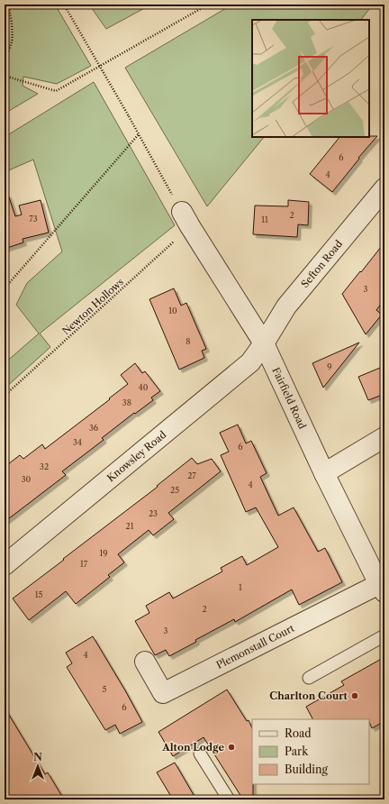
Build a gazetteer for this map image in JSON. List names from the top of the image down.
{
  "streets": {
    "street": [
      "Sefton Road",
      "Fairfield Road",
      "Knowsley Road",
      "Plemonstall Court"
    ],
    "path": ["Newton Hollows"]
  },
  "crossings": [
    ["Sefton Road", "Fairfield Road"],
    ["Sefton Road", "Knowsley Road"],
    ["Newton Hollows", "Fairfield Road"],
    ["Fairfield Road", "Knowsley Road"],
    ["Fairfield Road", "Plemonstall Court"]
  ],
  "places": ["Charlton Court", "Alton Lodge"],
  "house_numbers": [
    "6",
    "4",
    "2",
    "73",
    "11",
    "3",
    "10",
    "8",
    "9",
    "40",
    "38",
    "36",
    "34",
    "6",
    "32",
    "27",
    "30",
    "4",
    "25",
    "23",
    "21",
    "19",
    "17",
    "1",
    "15",
    "2",
    "3",
    "4",
    "5",
    "6"
  ],
  "legend": ["Road", "Park", "Building"],
  "north": "top"
}
